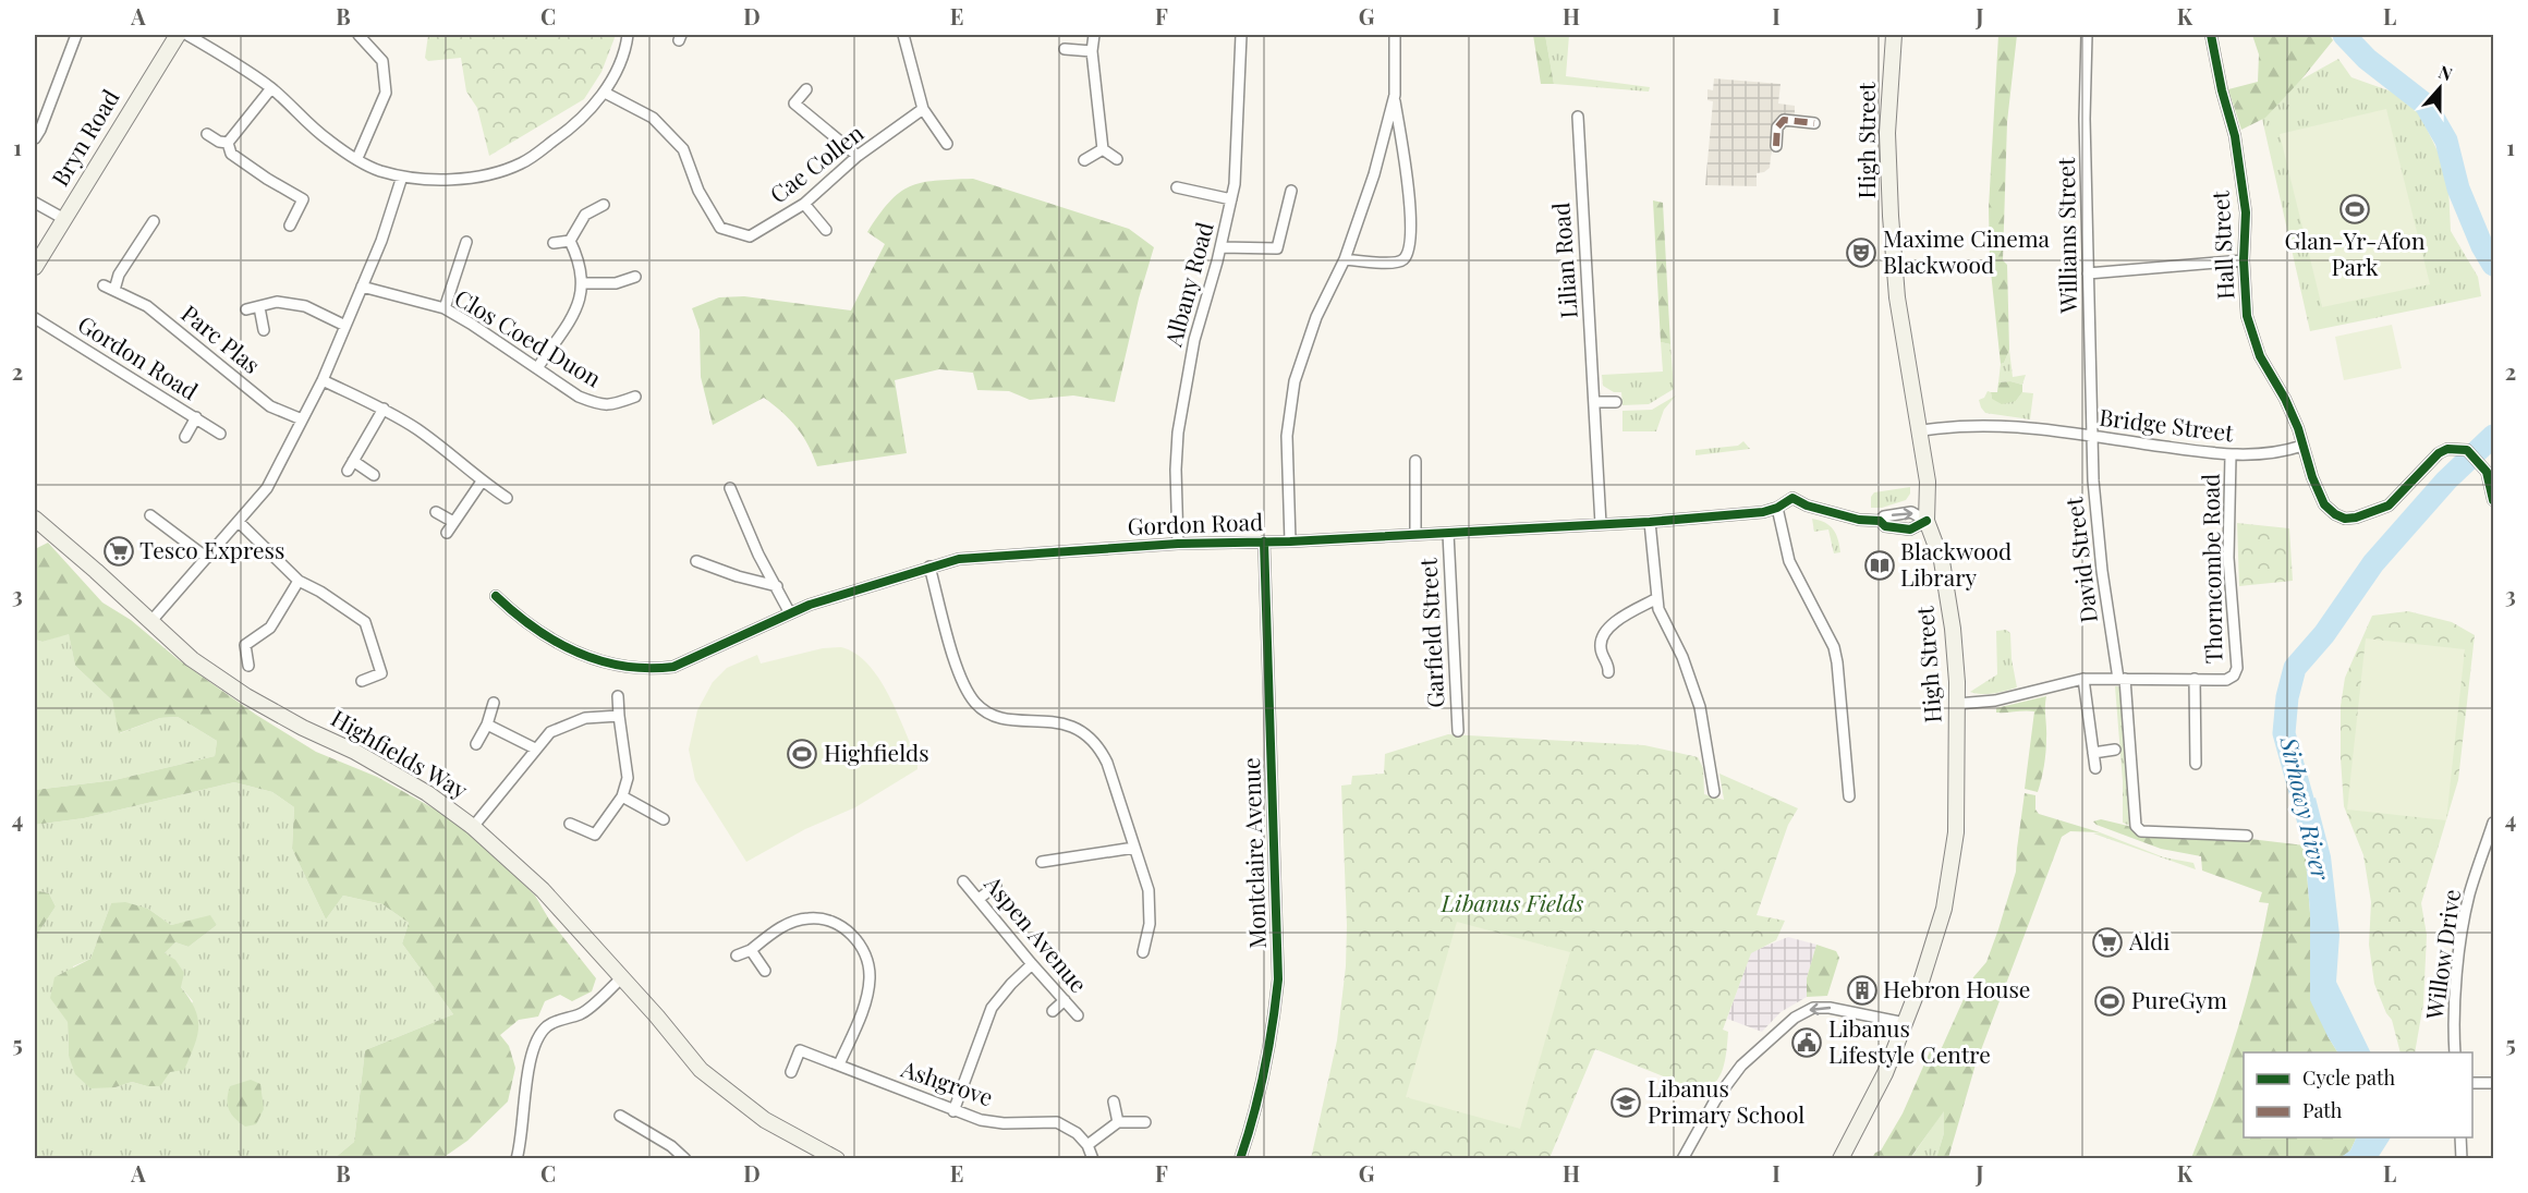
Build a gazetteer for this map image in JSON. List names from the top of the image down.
{
  "streets": {
    "main road": ["Bryn Road", "High Street", "Highfields Way"],
    "street": [
      "Cae Collen",
      "Williams Street",
      "Hall Street",
      "Lilian Road",
      "Albany Road",
      "Clos Coed Duon",
      "Parc Plas",
      "Gordon Road",
      "Bridge Street",
      "David Street",
      "Thorncombe Road",
      "Garfield Street",
      "Montclaire Avenue",
      "Aspen Avenue",
      "Willow Drive",
      "Ashgrove"
    ]
  },
  "crossings": [
    ["High Street", "Gordon Road"],
    ["High Street", "Bridge Street"],
    ["High Street", "Thorncombe Road"],
    ["Williams Street", "Bridge Street"],
    ["Williams Street", "David Street"],
    ["Hall Street", "Bridge Street"],
    ["Lilian Road", "Gordon Road"],
    ["Albany Road", "Gordon Road"],
    ["Gordon Road", "Garfield Street"],
    ["Gordon Road", "Montclaire Avenue"],
    ["Bridge Street", "David Street"],
    ["Bridge Street", "Thorncombe Road"],
    ["David Street", "Thorncombe Road"]
  ],
  "water": ["Sirhowy River"],
  "parks": ["Libanus Fields"],
  "places": {
    "sports": ["Glan-Yr-Afon Park", "Highfields", "PureGym"],
    "theatre": ["Maxime Cinema Blackwood"],
    "supermarket": ["Tesco Express", "Aldi"],
    "library": ["Blackwood Library"],
    "building": ["Hebron House"],
    "public building": ["Libanus Lifestyle Centre"],
    "school or university": ["Libanus Primary School"]
  },
  "legend": ["Cycle path", "Path"],
  "north": "top",
  "grid": {
    "columns": [
      "A",
      "B",
      "C",
      "D",
      "E",
      "F",
      "G",
      "H",
      "I",
      "J",
      "K",
      "L"
    ],
    "rows": [
      "1",
      "2",
      "3",
      "4",
      "5"
    ]
  }
}
